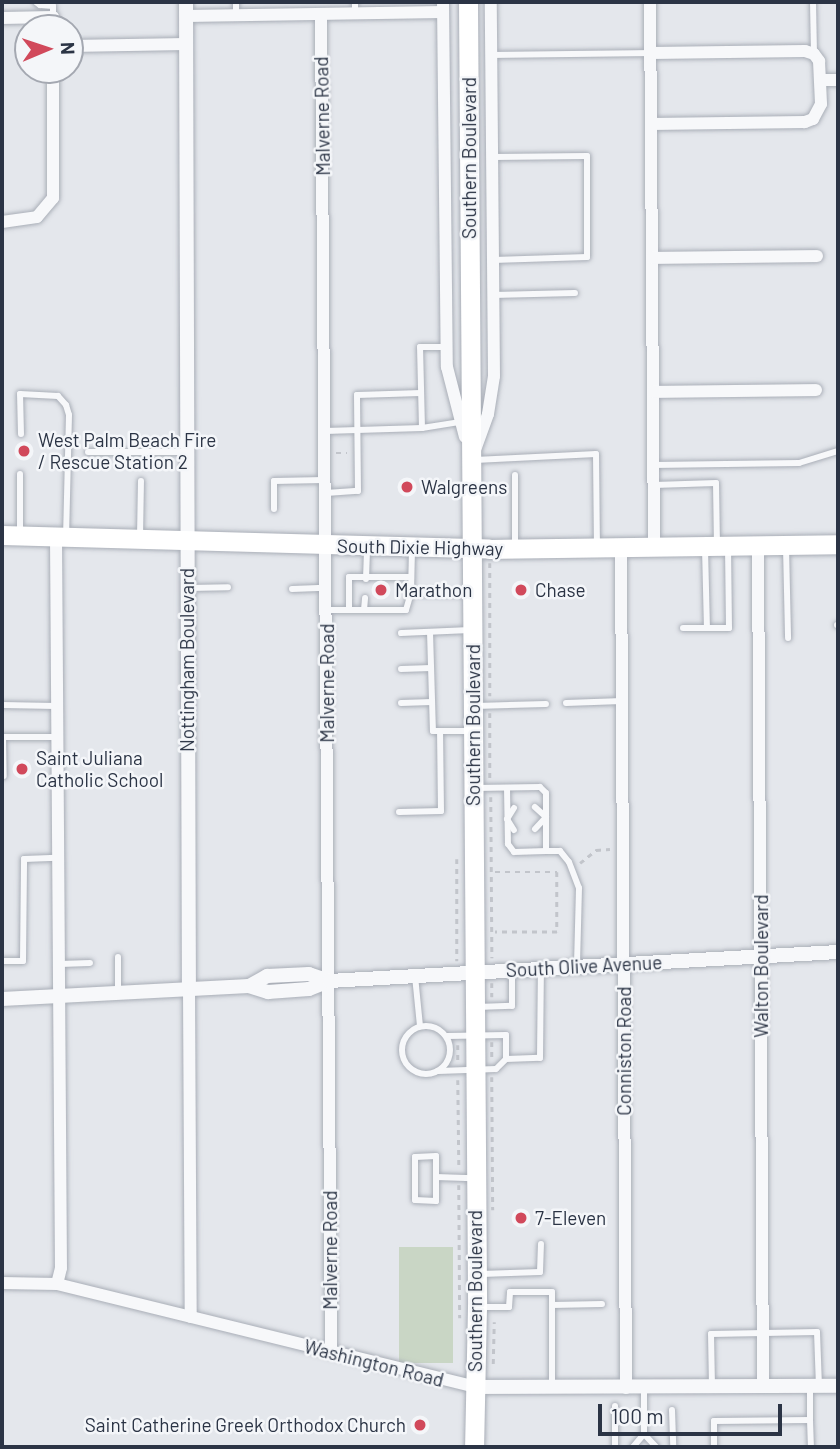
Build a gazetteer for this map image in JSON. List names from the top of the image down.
{
  "streets": {
    "main road": ["Southern Boulevard", "South Dixie Highway"],
    "street": [
      "Malverne Road",
      "Nottingham Boulevard",
      "South Olive Avenue",
      "Walton Boulevard",
      "Conniston Road",
      "Washington Road"
    ]
  },
  "crossings": [
    ["Malverne Road", "South Dixie Highway"],
    ["Malverne Road", "South Olive Avenue"],
    ["Malverne Road", "Washington Road"],
    ["Southern Boulevard", "South Dixie Highway"],
    ["Southern Boulevard", "South Olive Avenue"],
    ["Southern Boulevard", "Washington Road"],
    ["South Dixie Highway", "Nottingham Boulevard"],
    ["South Dixie Highway", "Walton Boulevard"],
    ["South Dixie Highway", "Conniston Road"],
    ["Nottingham Boulevard", "South Olive Avenue"],
    ["Nottingham Boulevard", "Washington Road"],
    ["South Olive Avenue", "Walton Boulevard"],
    ["South Olive Avenue", "Conniston Road"],
    ["Walton Boulevard", "Washington Road"],
    ["Conniston Road", "Washington Road"]
  ],
  "places": [
    "West Palm Beach Fire / Rescue Station 2",
    "Walgreens",
    "Marathon",
    "Chase",
    "Saint Juliana Catholic School",
    "7-Eleven",
    "Saint Catherine Greek Orthodox Church"
  ],
  "scale_bar": "100 m",
  "north": "right"
}
